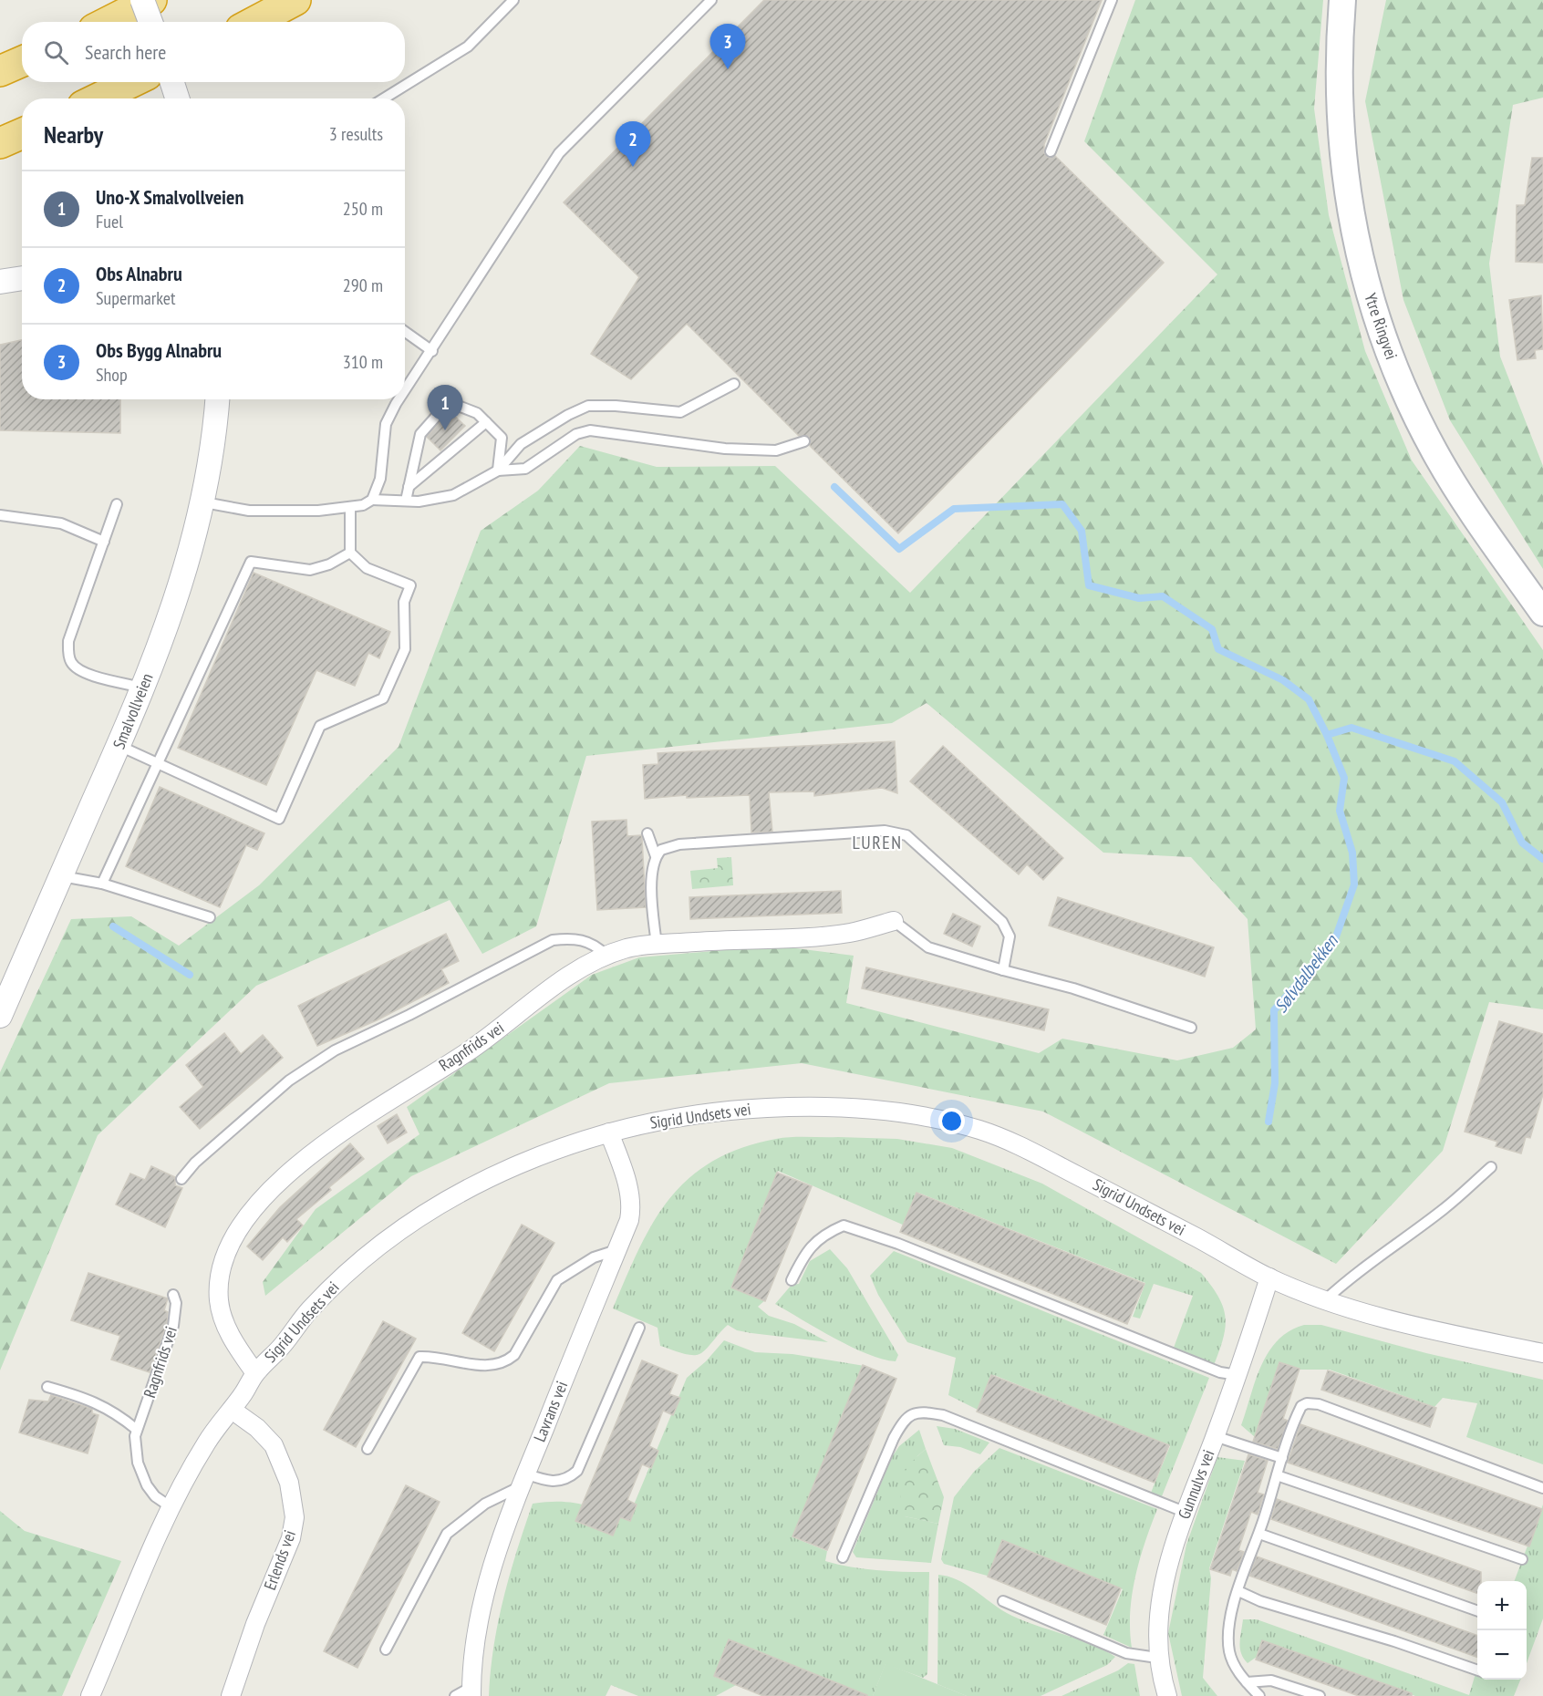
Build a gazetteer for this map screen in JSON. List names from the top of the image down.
{
  "streets": {
    "main road": ["Ytre Ringvei"],
    "street": [
      "Smalvollveien",
      "Ragnfrids vei",
      "Sigrid Undsets vei",
      "Lavrans vei",
      "Gunnulvs vei",
      "Erlends vei"
    ]
  },
  "crossings": [
    ["Ragnfrids vei", "Sigrid Undsets vei"],
    ["Sigrid Undsets vei", "Lavrans vei"],
    ["Sigrid Undsets vei", "Gunnulvs vei"],
    ["Sigrid Undsets vei", "Erlends vei"]
  ],
  "districts": ["LUREN"],
  "water": ["Sølvdalbekken"],
  "page": {
    "search": "Search here",
    "pins": ["3", "2", "1"],
    "heading": ["Nearby", "3 results"],
    "list": [
      {
        "mark": "1",
        "name": "Uno-X Smalvollveien",
        "note": "Fuel",
        "value": "250 m"
      },
      {
        "mark": "2",
        "name": "Obs Alnabru",
        "note": "Supermarket",
        "value": "290 m"
      },
      {
        "mark": "3",
        "name": "Obs Bygg Alnabru",
        "note": "Shop",
        "value": "310 m"
      }
    ],
    "map_buttons": ["+", "−"]
  }
}
